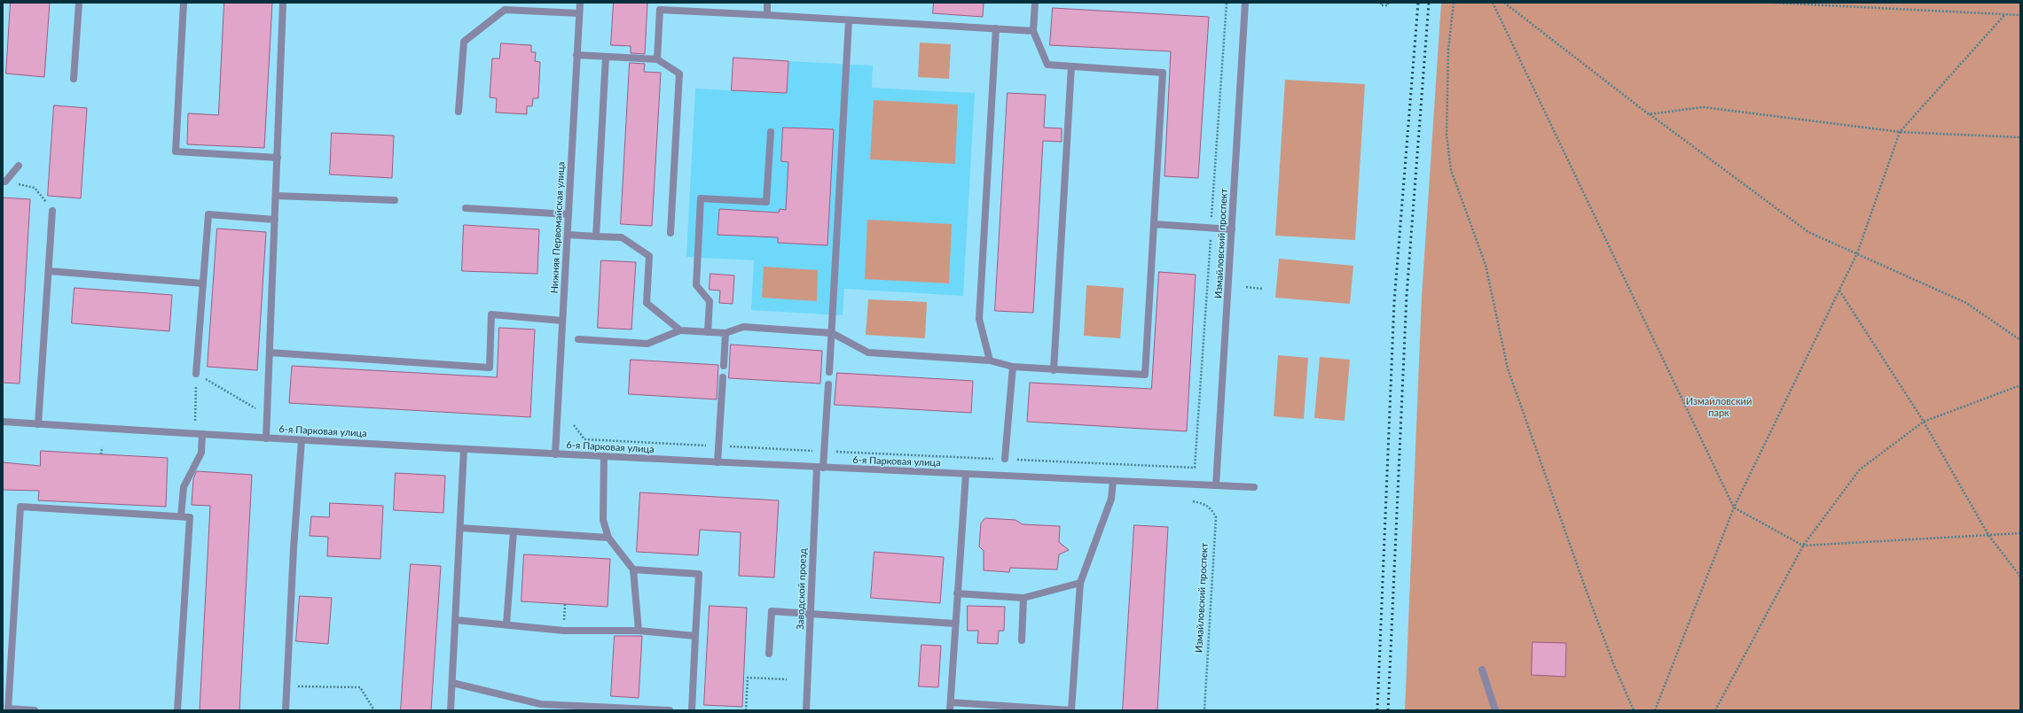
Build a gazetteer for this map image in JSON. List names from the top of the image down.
{
  "streets": {
    "street": [
      "Нижняя Первомайская улица",
      "Измайловский проспект",
      "6-я Парковая улица",
      "Заводской проезд"
    ]
  },
  "crossings": [
    ["Нижняя Первомайская улица", "6-я Парковая улица"],
    ["Измайловский проспект", "6-я Парковая улица"],
    ["6-я Парковая улица", "Заводской проезд"]
  ],
  "parks": ["Измайловский парк"]
}
